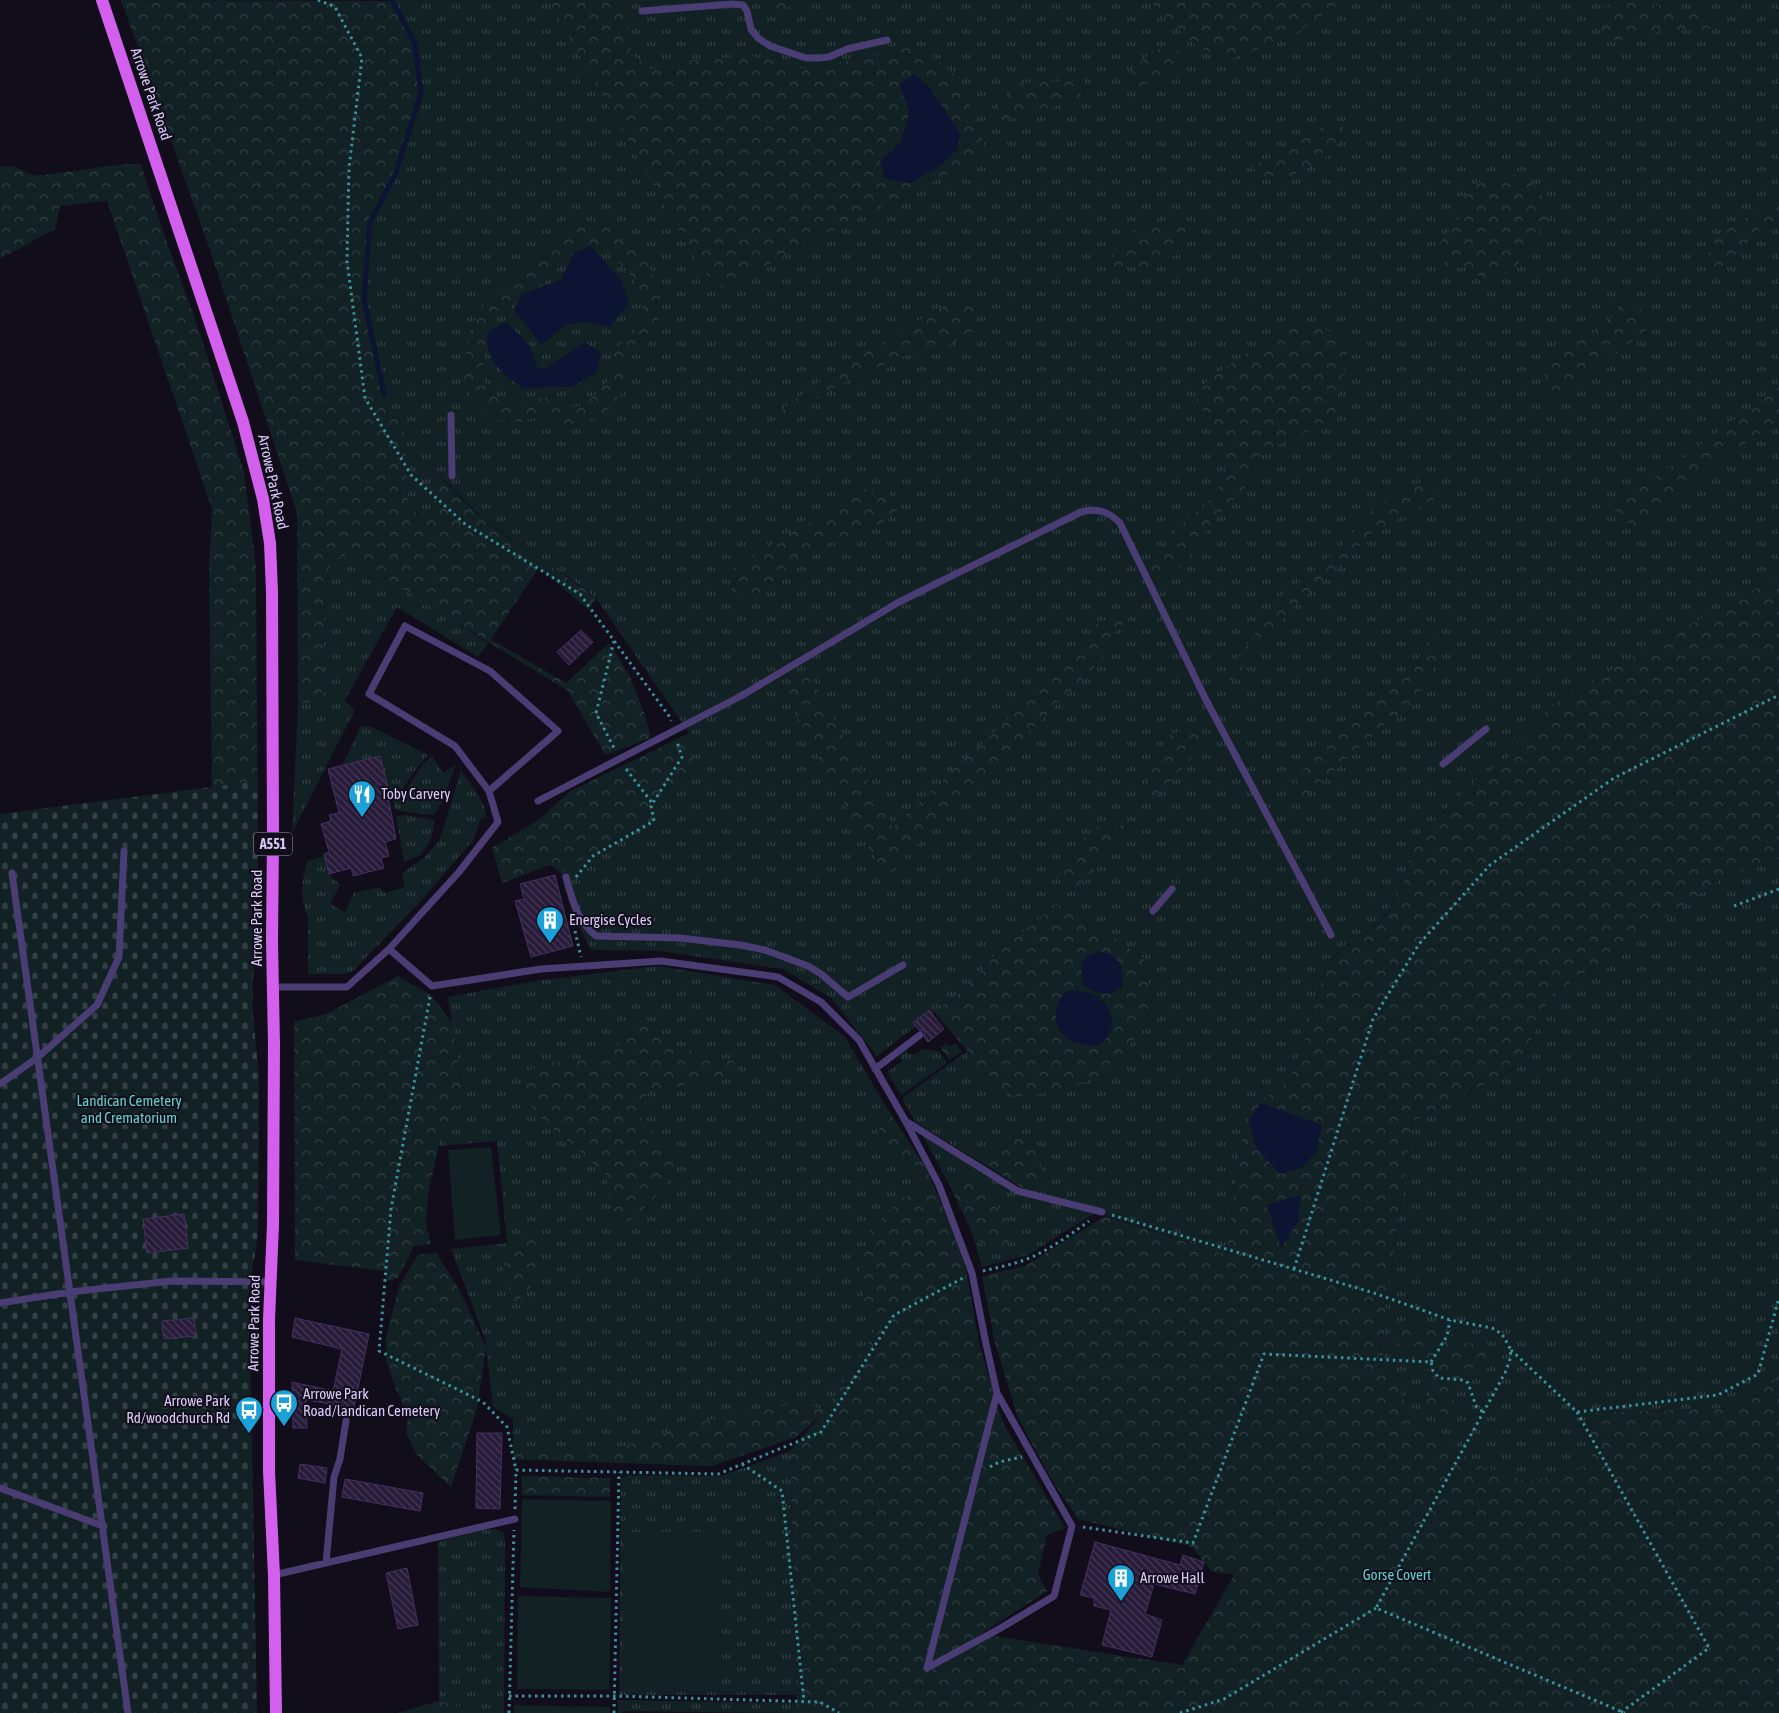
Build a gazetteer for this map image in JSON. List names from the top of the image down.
{
  "streets": {
    "main road": ["Arrowe Park Road", "A551"]
  },
  "parks": ["Landican Cemetery and Crematorium", "Gorse Covert"],
  "places": {
    "restaurant": ["Toby Carvery"],
    "building": ["Energise Cycles", "Arrowe Hall"],
    "bus stop": ["Arrowe Park Road/landican Cemetery", "Arrowe Park Rd/woodchurch Rd"]
  }
}
